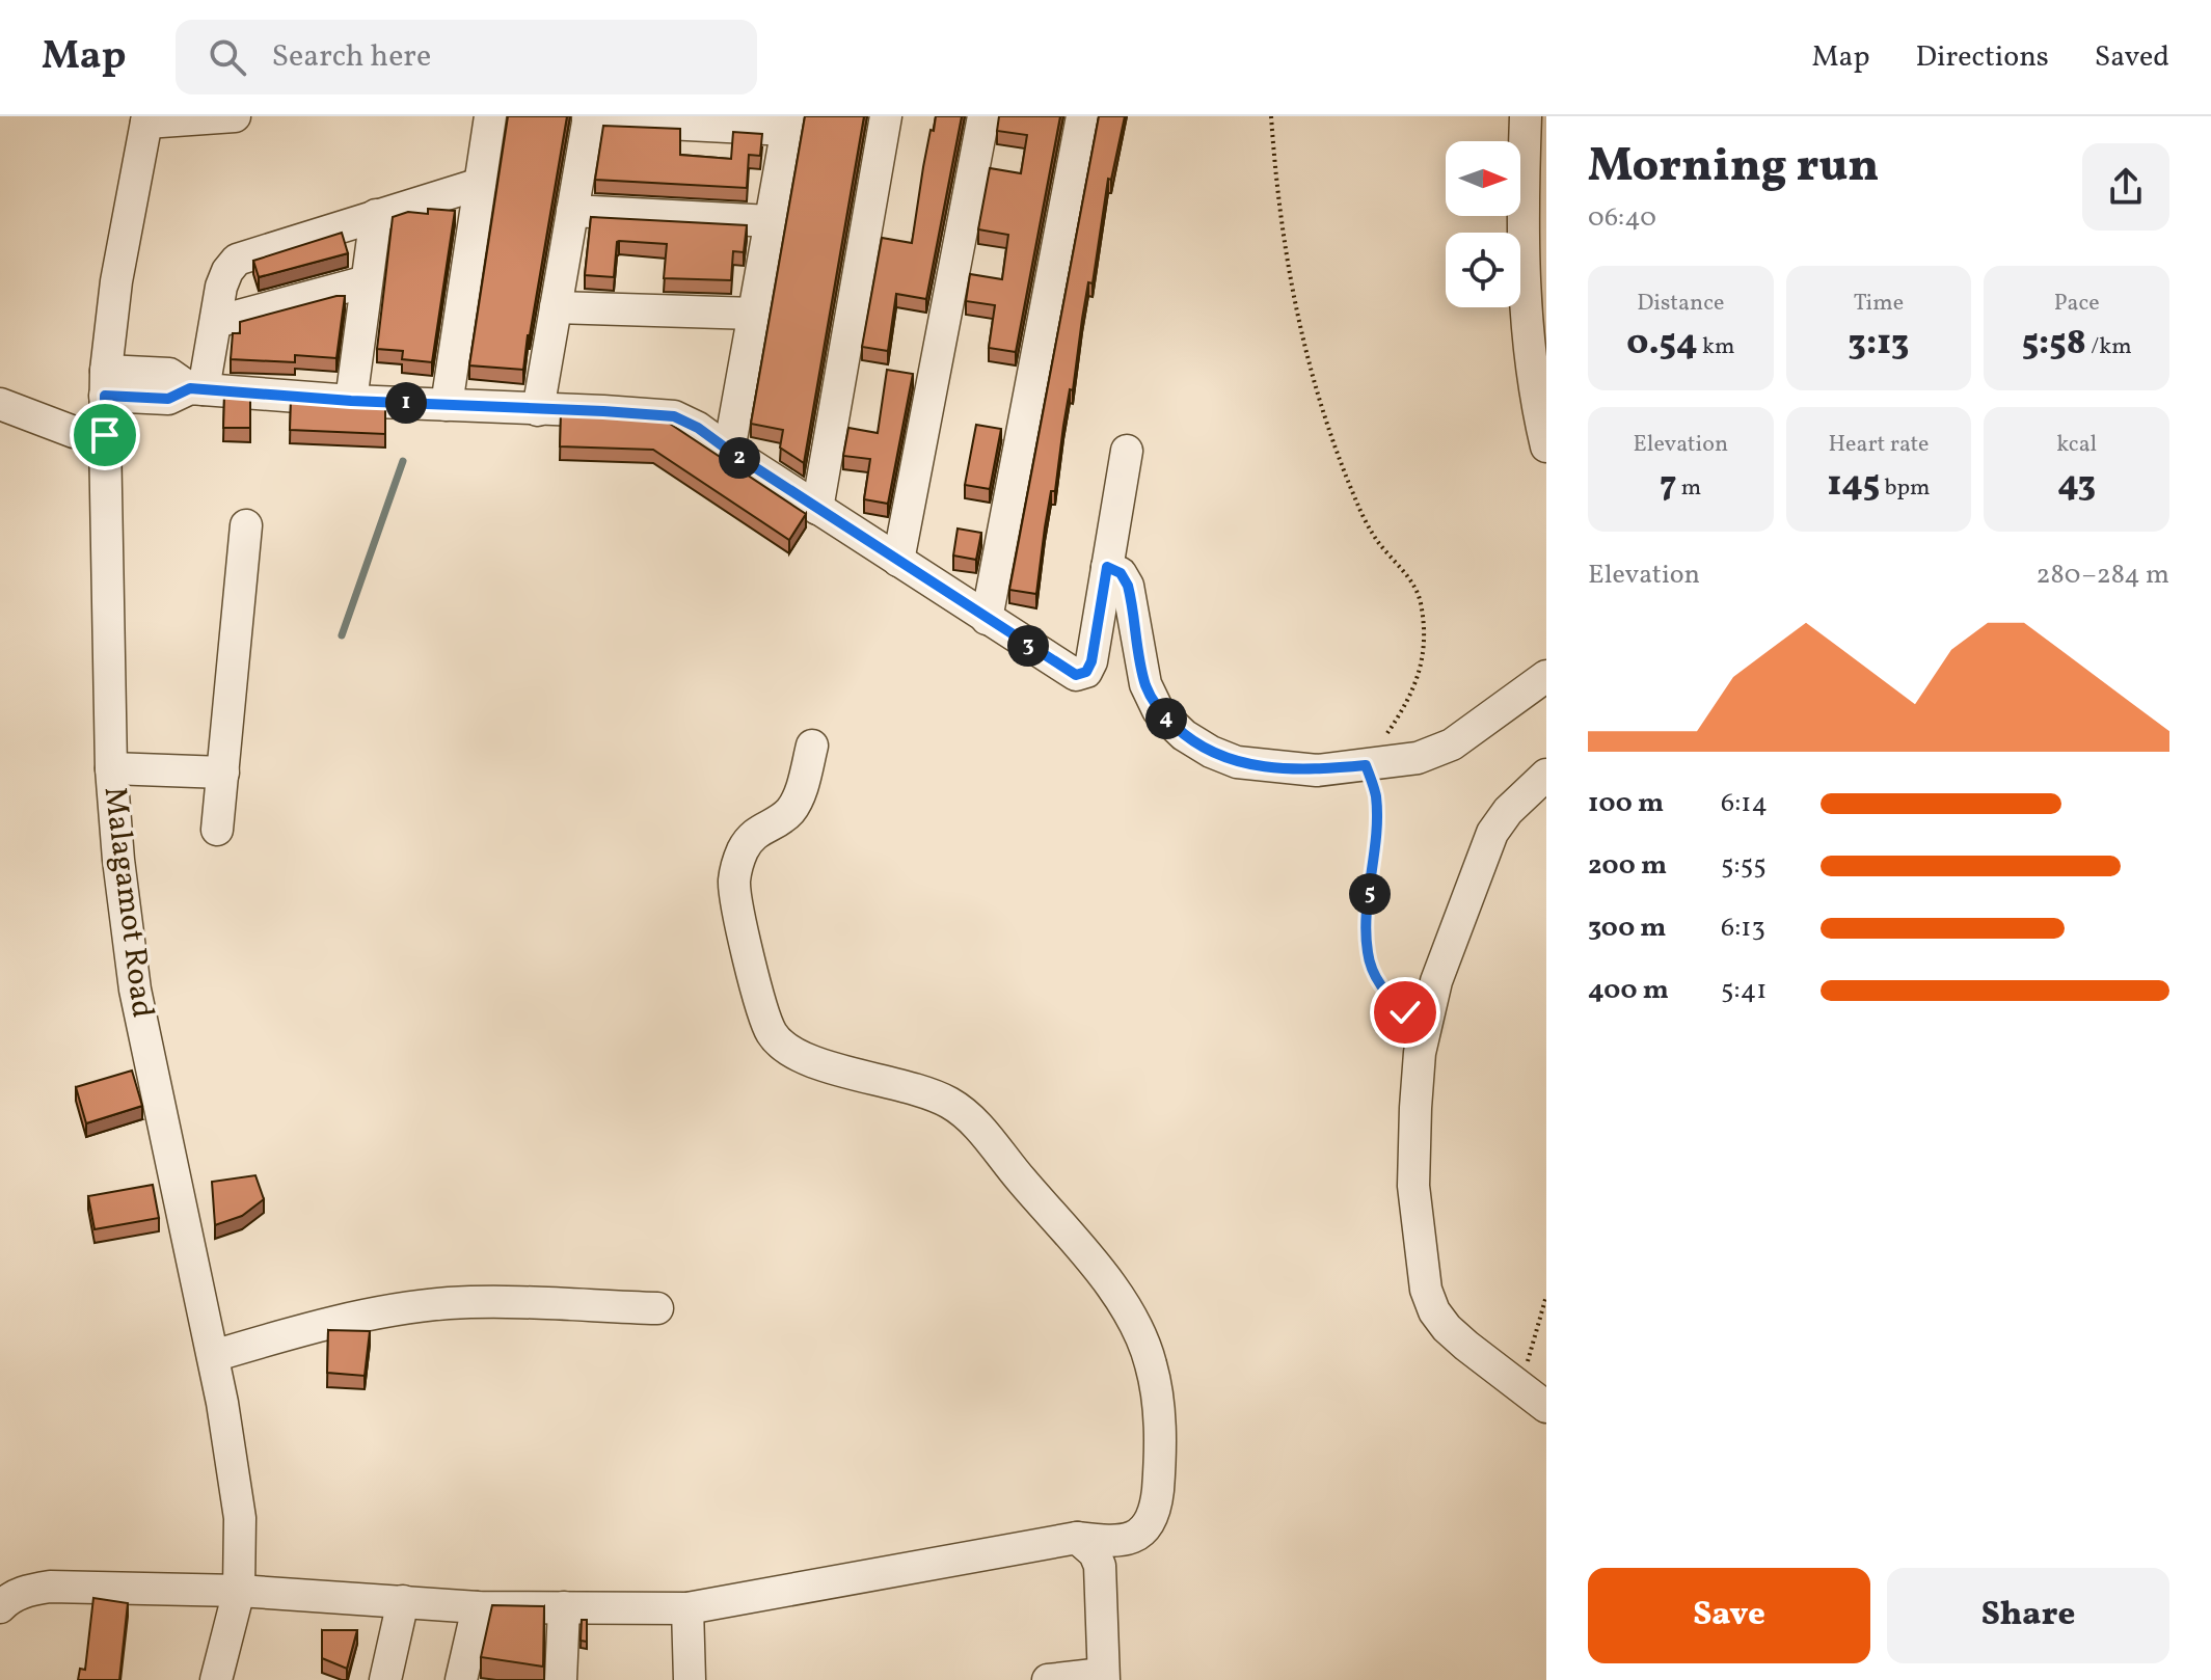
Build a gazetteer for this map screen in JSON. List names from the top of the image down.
{
  "streets": {
    "street": ["Malagamot Road"]
  },
  "north": "right",
  "page": {
    "header": "Map",
    "search": "Search here",
    "nav": ["Map", "Directions", "Saved"],
    "heading": ["Morning run", "06:40"],
    "stats": [
      ["Distance", "0.54 km"],
      ["Time", "3:13"],
      ["Pace", "5:58 /km"],
      ["Elevation", "7 m"],
      ["Heart rate", "145 bpm"],
      ["kcal", "43"]
    ],
    "pins": [
      "1",
      "2",
      "3",
      "4",
      "5"
    ],
    "chart": ["Elevation", "280–284 m"],
    "list": [
      {
        "name": "100 m",
        "note": "6:14"
      },
      {
        "name": "200 m",
        "note": "5:55"
      },
      {
        "name": "300 m",
        "note": "6:13"
      },
      {
        "name": "400 m",
        "note": "5:41"
      }
    ],
    "buttons": ["Save", "Share"]
  }
}
